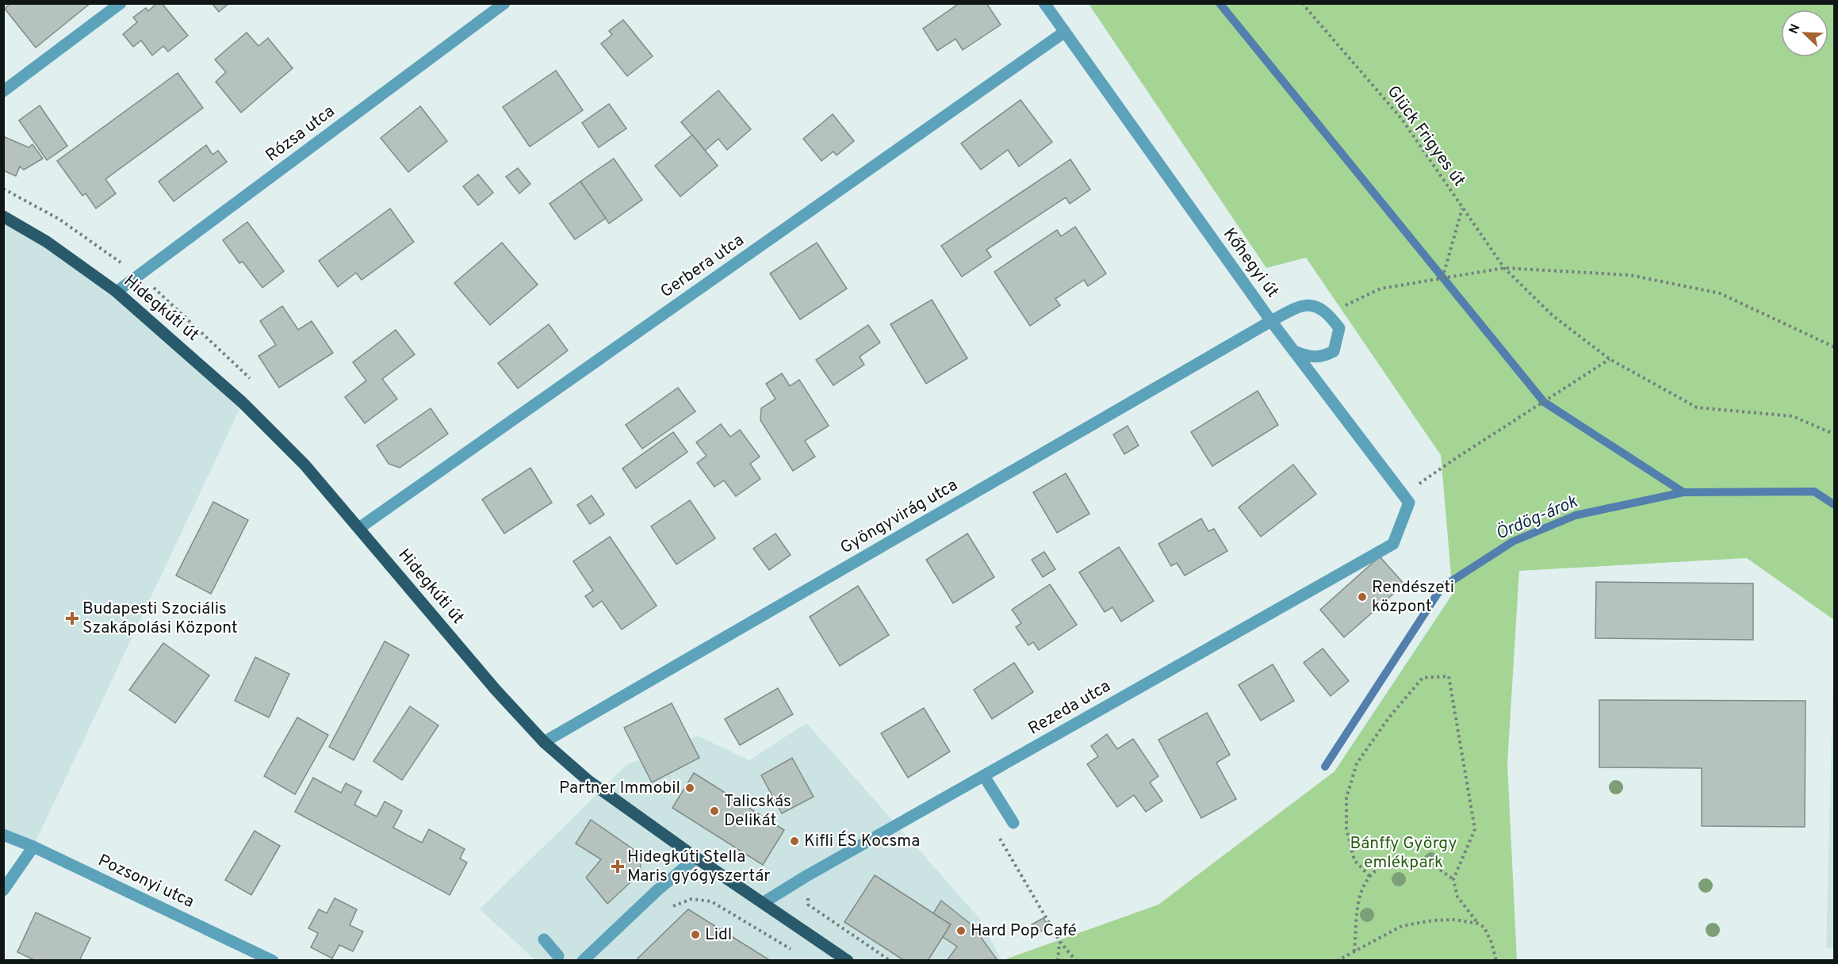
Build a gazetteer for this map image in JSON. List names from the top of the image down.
{
  "streets": {
    "main road": ["Hidegkúti út"],
    "street": [
      "Rózsa utca",
      "Kőhegyi út",
      "Gerbera utca",
      "Gyöngyvirág utca",
      "Rezeda utca",
      "Pozsonyi utca"
    ],
    "path": ["Glück Frigyes út"]
  },
  "crossings": [
    ["Rózsa utca", "Hidegkúti út"],
    ["Kőhegyi út", "Gerbera utca"],
    ["Kőhegyi út", "Gyöngyvirág utca"],
    ["Kőhegyi út", "Rezeda utca"],
    ["Gerbera utca", "Hidegkúti út"],
    ["Hidegkúti út", "Gyöngyvirág utca"],
    ["Hidegkúti út", "Rezeda utca"]
  ],
  "water": ["Ördög-árok"],
  "parks": ["Bánffy György emlékpark"],
  "places": {
    "other": [
      "Rendészeti központ",
      "Partner Immobil",
      "Talicskás Delikát",
      "Kifli ÉS Kocsma",
      "Hard Pop Café",
      "Lidl"
    ],
    "health": ["Budapesti Szociális Szakápolási Központ", "Hidegkúti Stella Maris gyógyszertár"]
  },
  "north": "top left"
}
